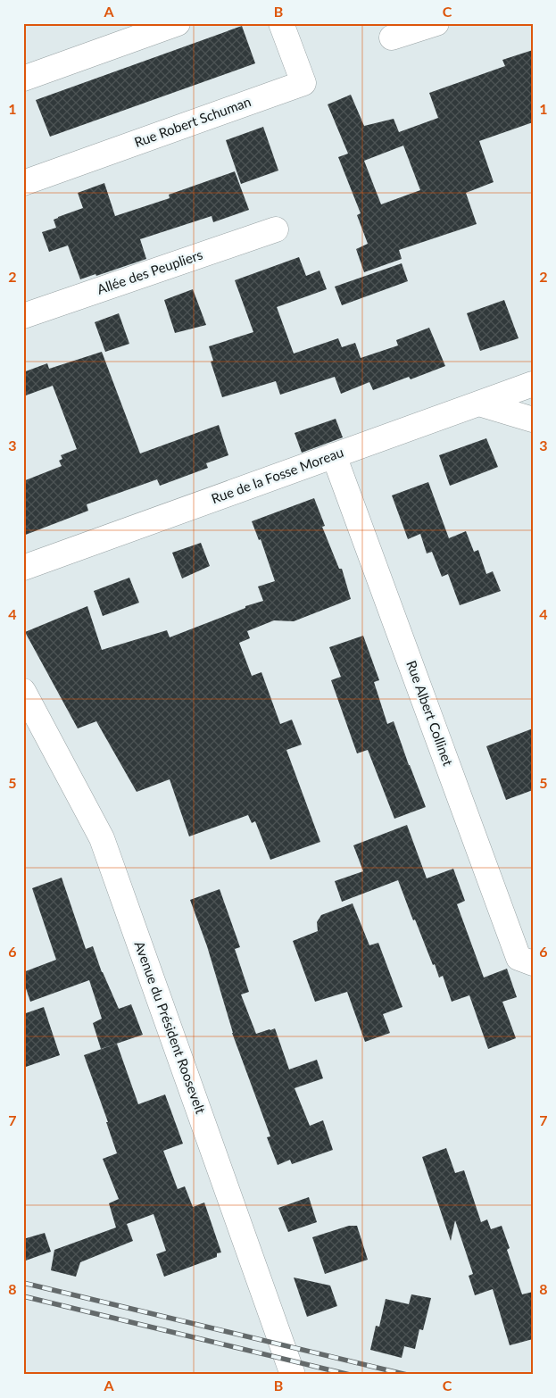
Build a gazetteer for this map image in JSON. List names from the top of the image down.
{
  "streets": {
    "street": [
      "Rue Robert Schuman",
      "Allée des Peupliers",
      "Rue de la Fosse Moreau",
      "Rue Albert Collinet",
      "Avenue du Président Roosevelt"
    ]
  },
  "crossings": [
    ["Rue de la Fosse Moreau", "Rue Albert Collinet"]
  ],
  "grid": {
    "columns": ["A", "B", "C"],
    "rows": [
      "1",
      "2",
      "3",
      "4",
      "5",
      "6",
      "7",
      "8"
    ]
  }
}
